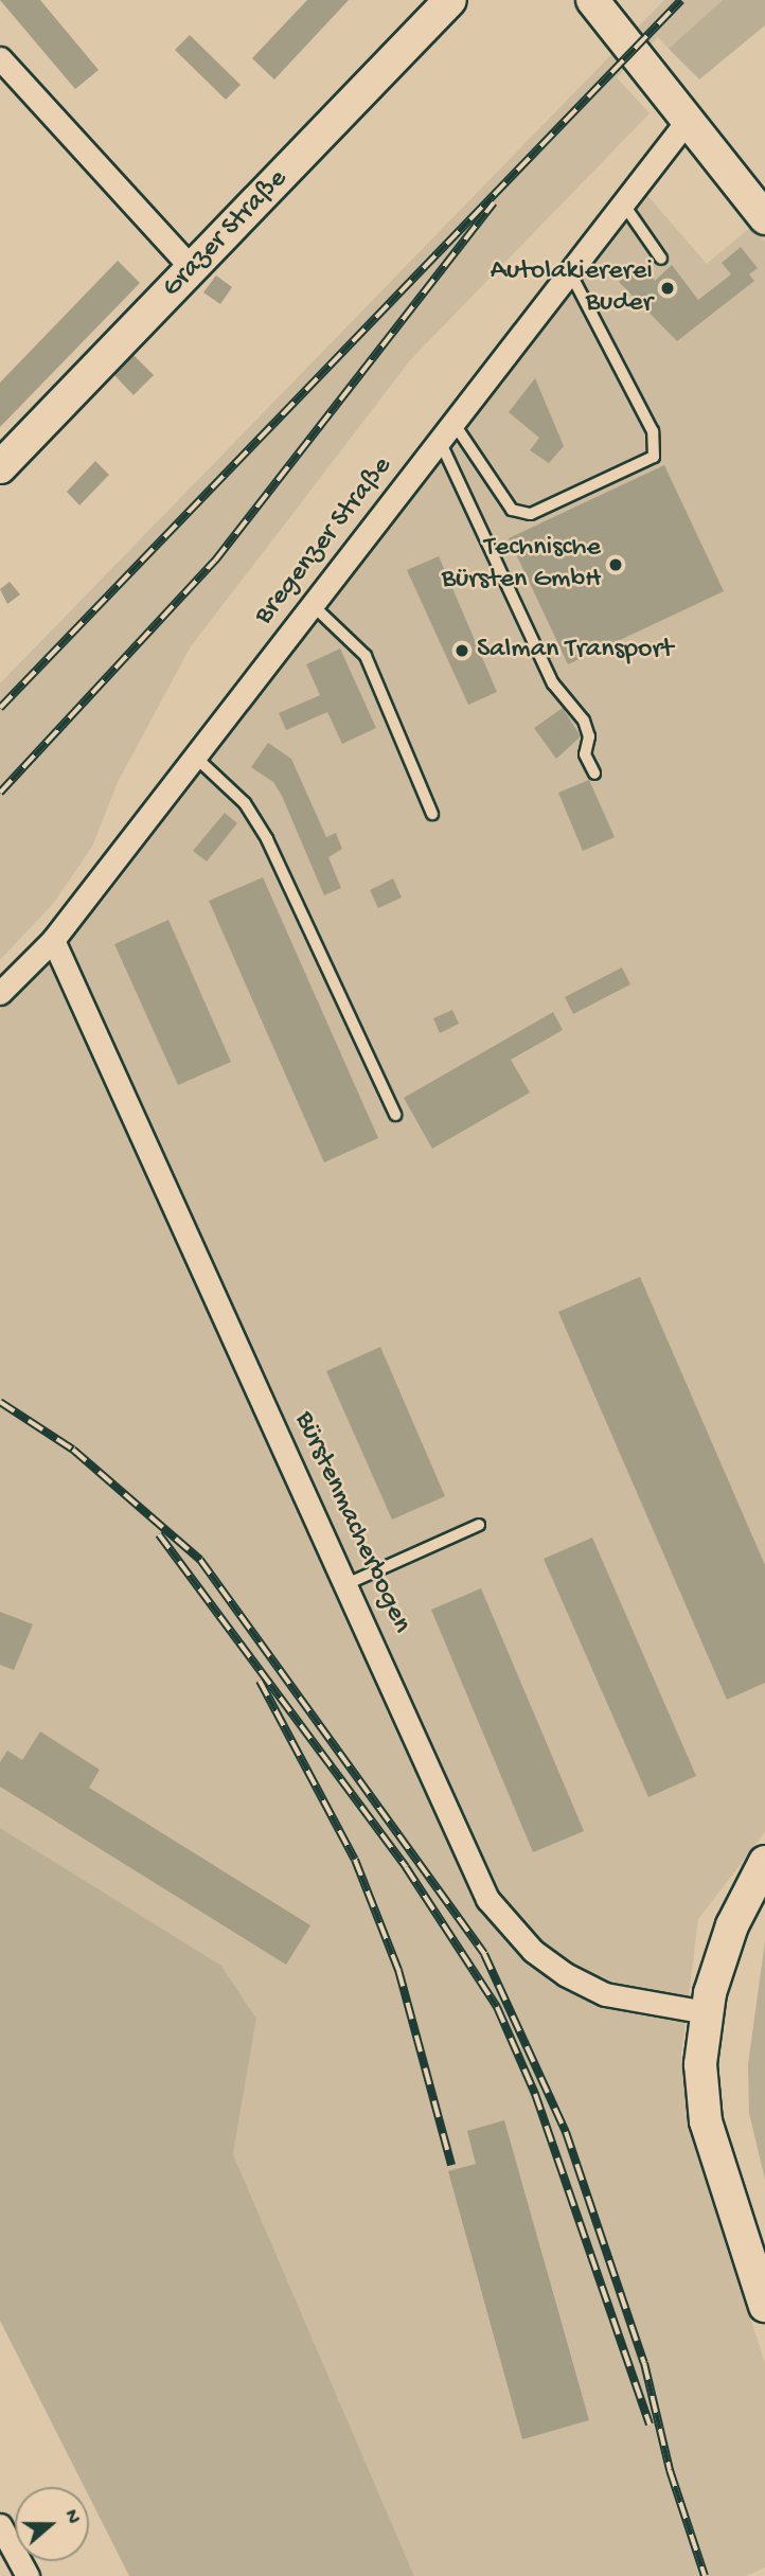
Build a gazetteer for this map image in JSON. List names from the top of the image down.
{
  "streets": {
    "street": ["Grazer Straße", "Bregenzer Straße", "Bürstenmacherbogen"]
  },
  "crossings": [
    ["Bregenzer Straße", "Bürstenmacherbogen"]
  ],
  "places": ["Autolakiererei Buder", "Technische Bürsten GmbH", "Salman Transport"],
  "north": "right"
}
